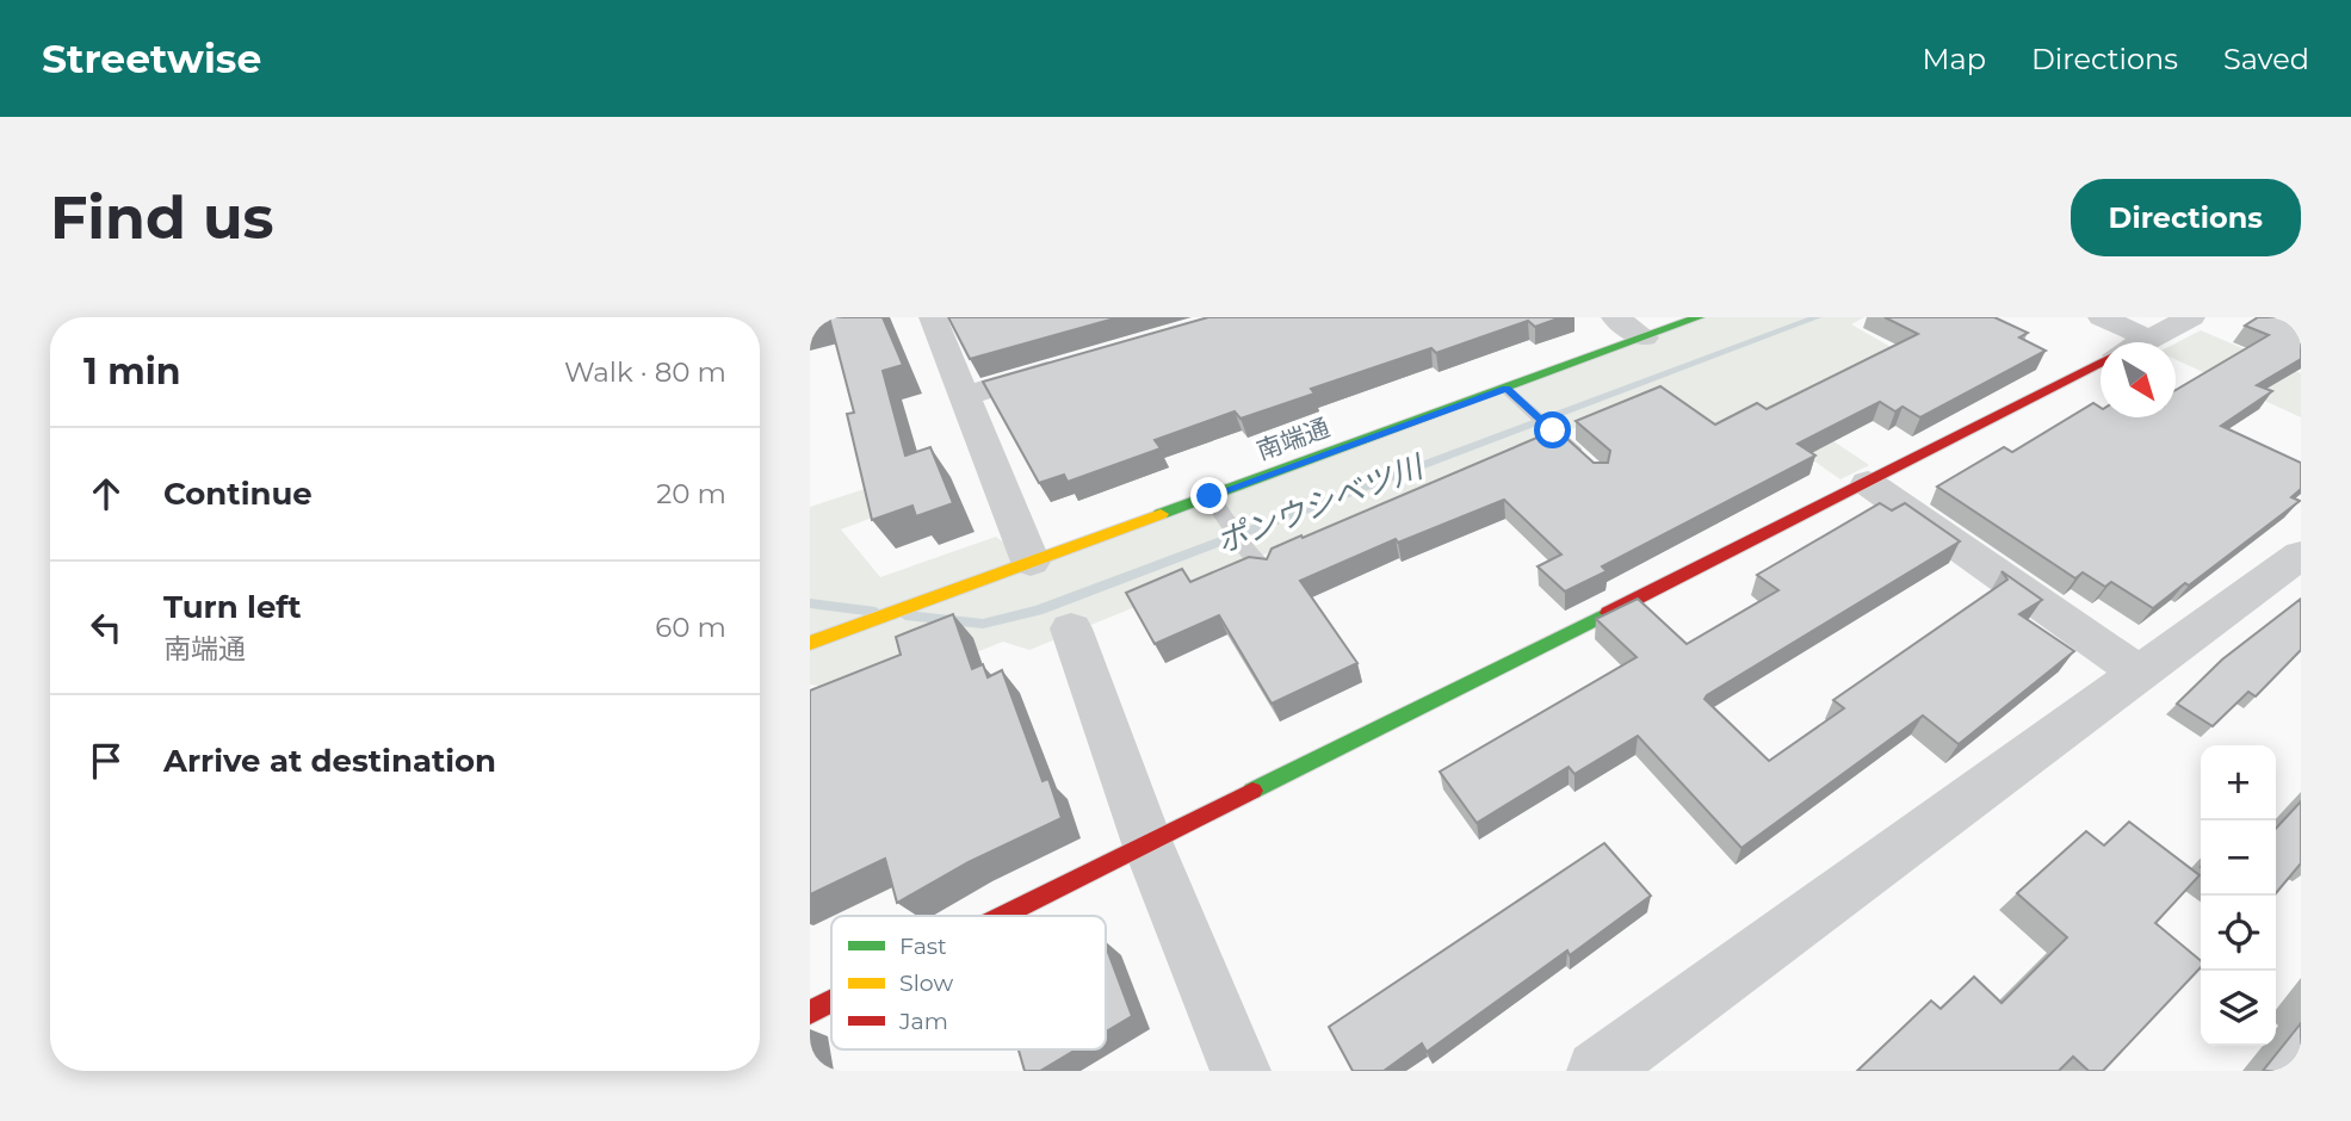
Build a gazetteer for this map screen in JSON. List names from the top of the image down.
{
  "streets": {
    "street": ["南端通"]
  },
  "water": ["ポンウシベツ川"],
  "legend": ["Fast", "Slow", "Jam"],
  "north": "bottom right",
  "page": {
    "header": "Streetwise",
    "nav": ["Map", "Directions", "Saved"],
    "buttons": "Directions",
    "title": "Find us",
    "heading": ["1 min", "Walk · 80 m"],
    "list": [
      ["Continue", "20 m"],
      ["Turn left", "南端通", "60 m"],
      "Arrive at destination"
    ],
    "map_buttons": ["+", "−"]
  }
}
